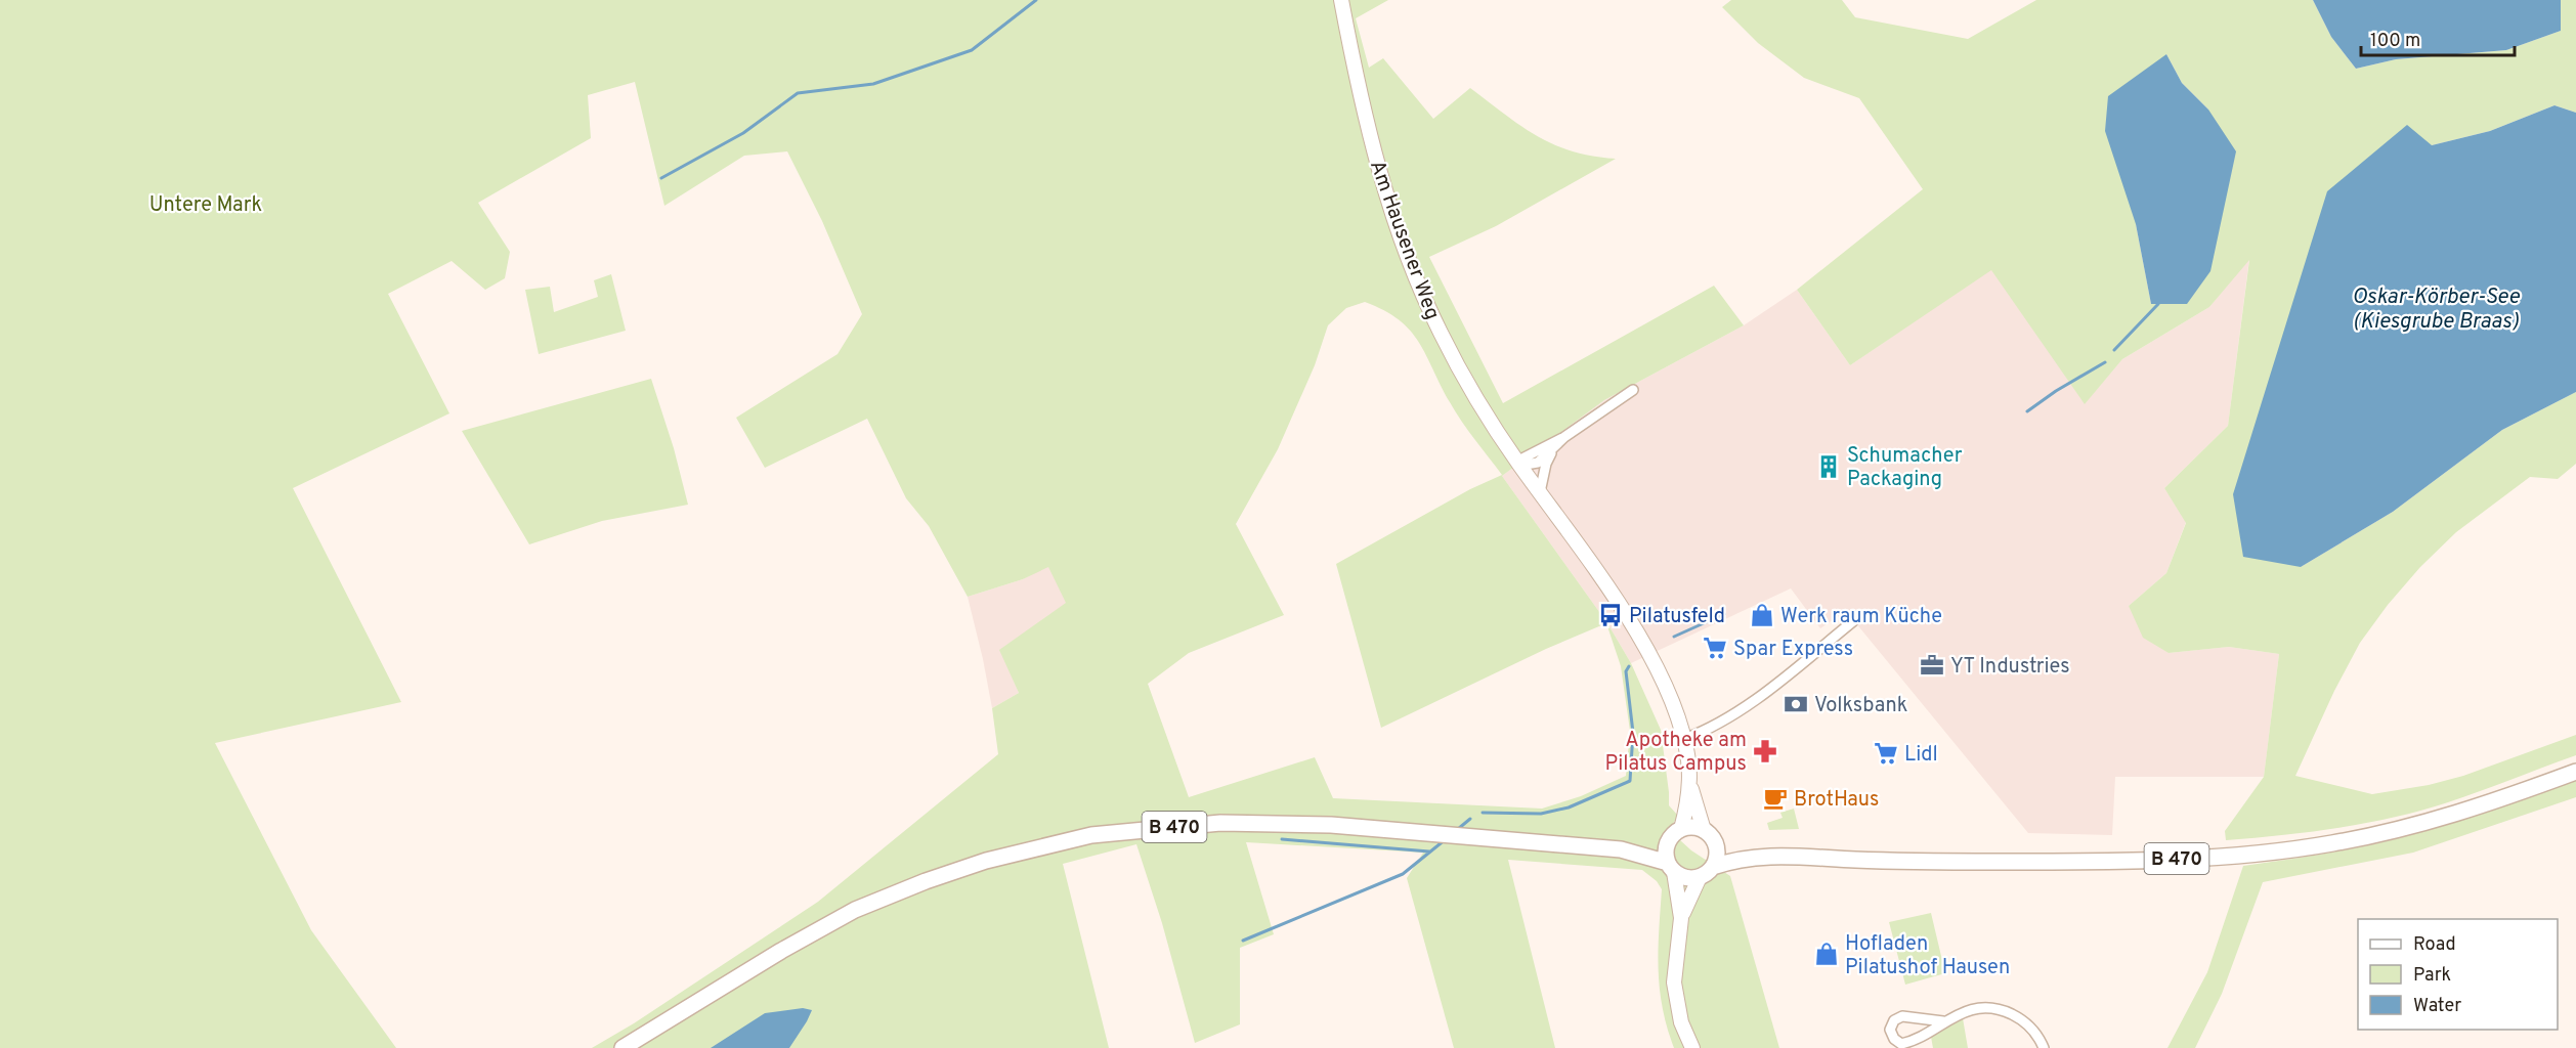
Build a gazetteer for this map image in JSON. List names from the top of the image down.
{
  "streets": {
    "main road": ["Am Hausener Weg", "B 470"]
  },
  "water": ["Oskar-Körber-See (Kiesgrube Braas)"],
  "parks": ["Untere Mark"],
  "places": {
    "building": ["Schumacher Packaging"],
    "bus stop": ["Pilatusfeld"],
    "shop": ["Werk raum Küche", "Hofladen Pilatushof Hausen"],
    "supermarket": ["Spar Express", "Lidl"],
    "office": ["YT Industries"],
    "bank": ["Volksbank"],
    "pharmacy": ["Apotheke am Pilatus Campus"],
    "cafe": ["BrotHaus"]
  },
  "legend": ["Road", "Park", "Water"],
  "scale_bar": "100 m"
}
